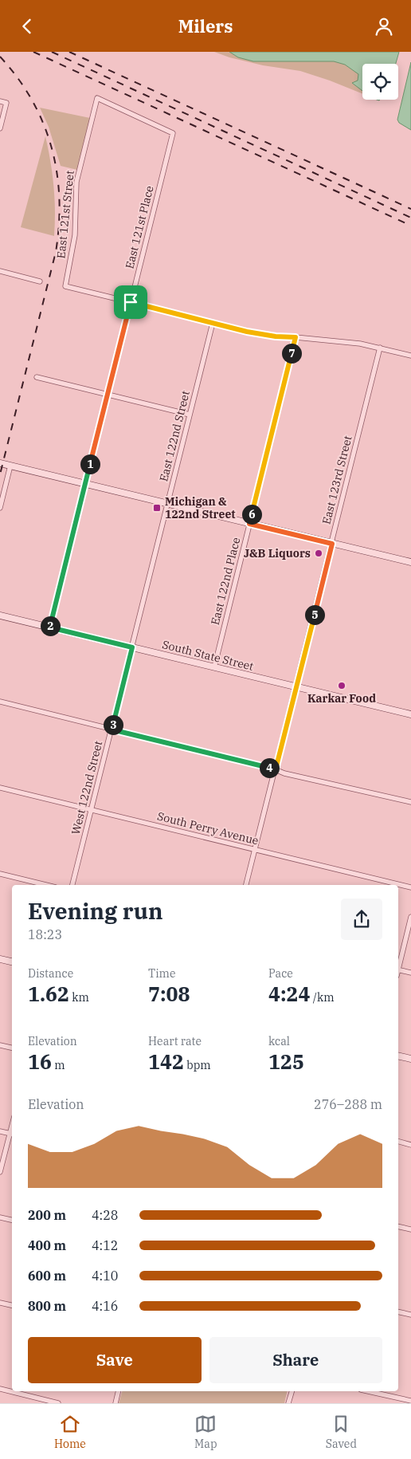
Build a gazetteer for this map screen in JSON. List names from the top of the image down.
{
  "streets": {
    "street": [
      "East 121st Street",
      "East 121st Place",
      "East 122nd Street",
      "East 123rd Street",
      "East 122nd Place",
      "South State Street",
      "West 122nd Street",
      "South Perry Avenue"
    ]
  },
  "crossings": [
    ["East 121st Street", "East 121st Place"],
    ["East 121st Place", "South State Street"],
    ["East 122nd Street", "South State Street"],
    ["East 122nd Street", "West 122nd Street"],
    ["East 123rd Street", "South State Street"],
    ["East 123rd Street", "South Perry Avenue"],
    ["East 122nd Place", "South State Street"],
    ["South State Street", "West 122nd Street"],
    ["West 122nd Street", "South Perry Avenue"]
  ],
  "places": {
    "transit": ["Michigan & 122nd Street"],
    "other": ["J&B Liquors", "Karkar Food"]
  },
  "page": {
    "header": "Milers",
    "pins": [
      "7",
      "1",
      "6",
      "5",
      "2",
      "3",
      "4"
    ],
    "heading": ["Evening run", "18:23"],
    "stats": [
      ["Distance", "1.62 km"],
      ["Time", "7:08"],
      ["Pace", "4:24 /km"],
      ["Elevation", "16 m"],
      ["Heart rate", "142 bpm"],
      ["kcal", "125"]
    ],
    "chart": ["Elevation", "276–288 m"],
    "list": [
      {
        "name": "200 m",
        "note": "4:28"
      },
      {
        "name": "400 m",
        "note": "4:12"
      },
      {
        "name": "600 m",
        "note": "4:10"
      },
      {
        "name": "800 m",
        "note": "4:16"
      }
    ],
    "buttons": ["Save", "Share"],
    "tabs": ["Home", "Map", "Saved"]
  }
}
